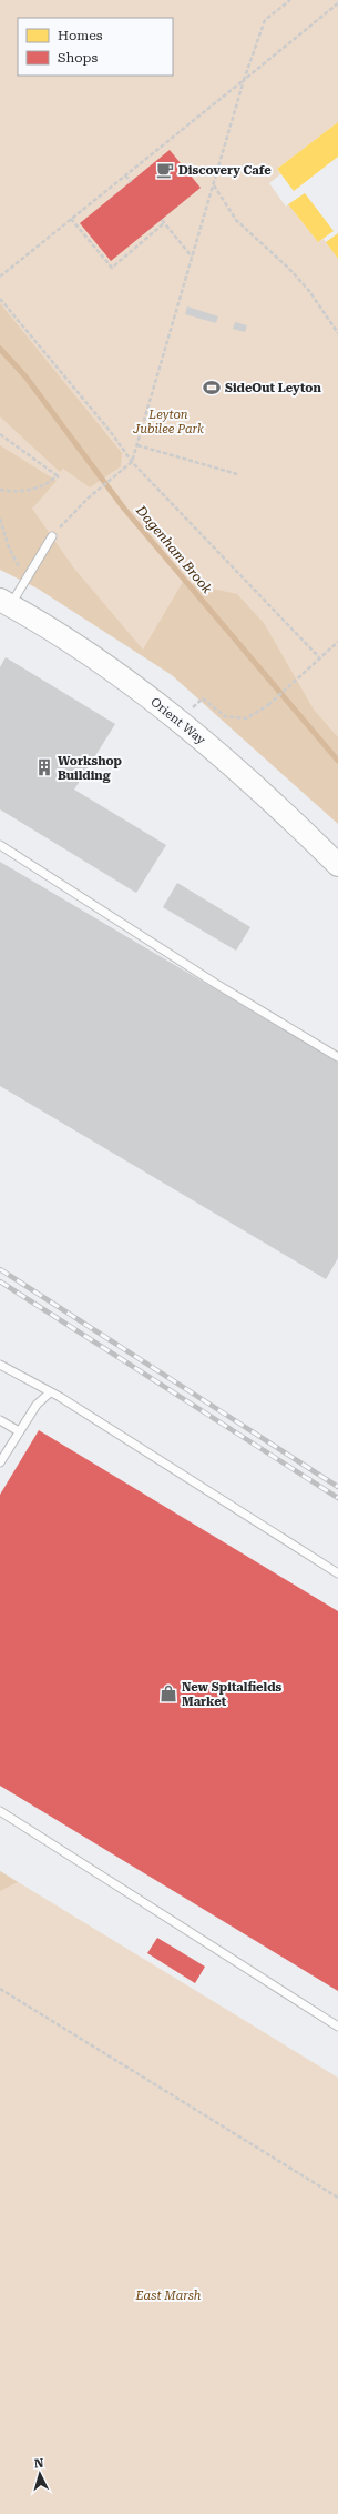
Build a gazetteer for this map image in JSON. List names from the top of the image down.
{
  "streets": {
    "street": ["Orient Way"]
  },
  "water": ["Dagenham Brook"],
  "parks": ["Leyton Jubilee Park", "East Marsh"],
  "places": {
    "cafe": ["Discovery Cafe"],
    "sports": ["SideOut Leyton"],
    "building": ["Workshop Building"],
    "shop": ["New Spitalfields Market"]
  },
  "legend": ["Homes", "Shops"],
  "north": "top"
}
